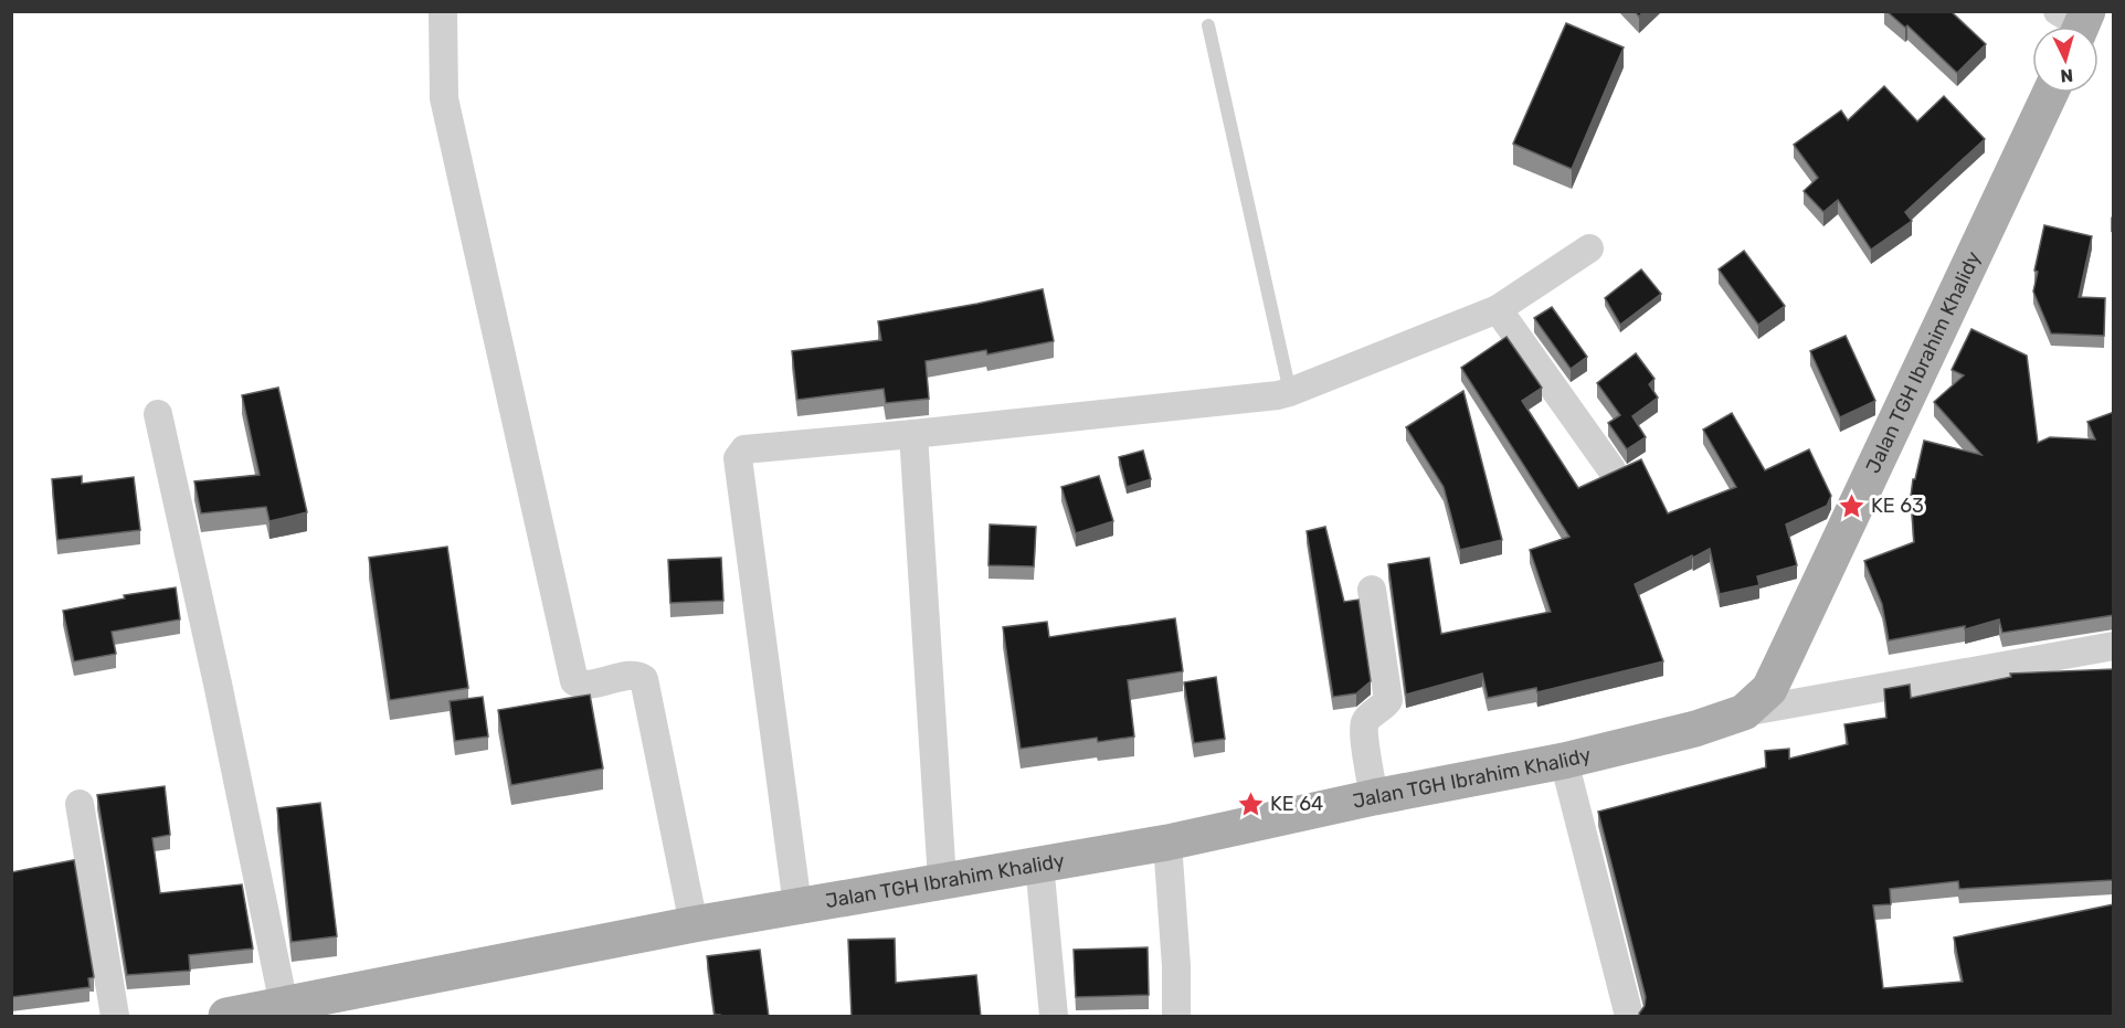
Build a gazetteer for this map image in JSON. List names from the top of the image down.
{
  "streets": {
    "main road": ["Jalan TGH Ibrahim Khalidy"]
  },
  "places": {
    "place": ["KE 63", "KE 64"]
  },
  "north": "bottom"
}
